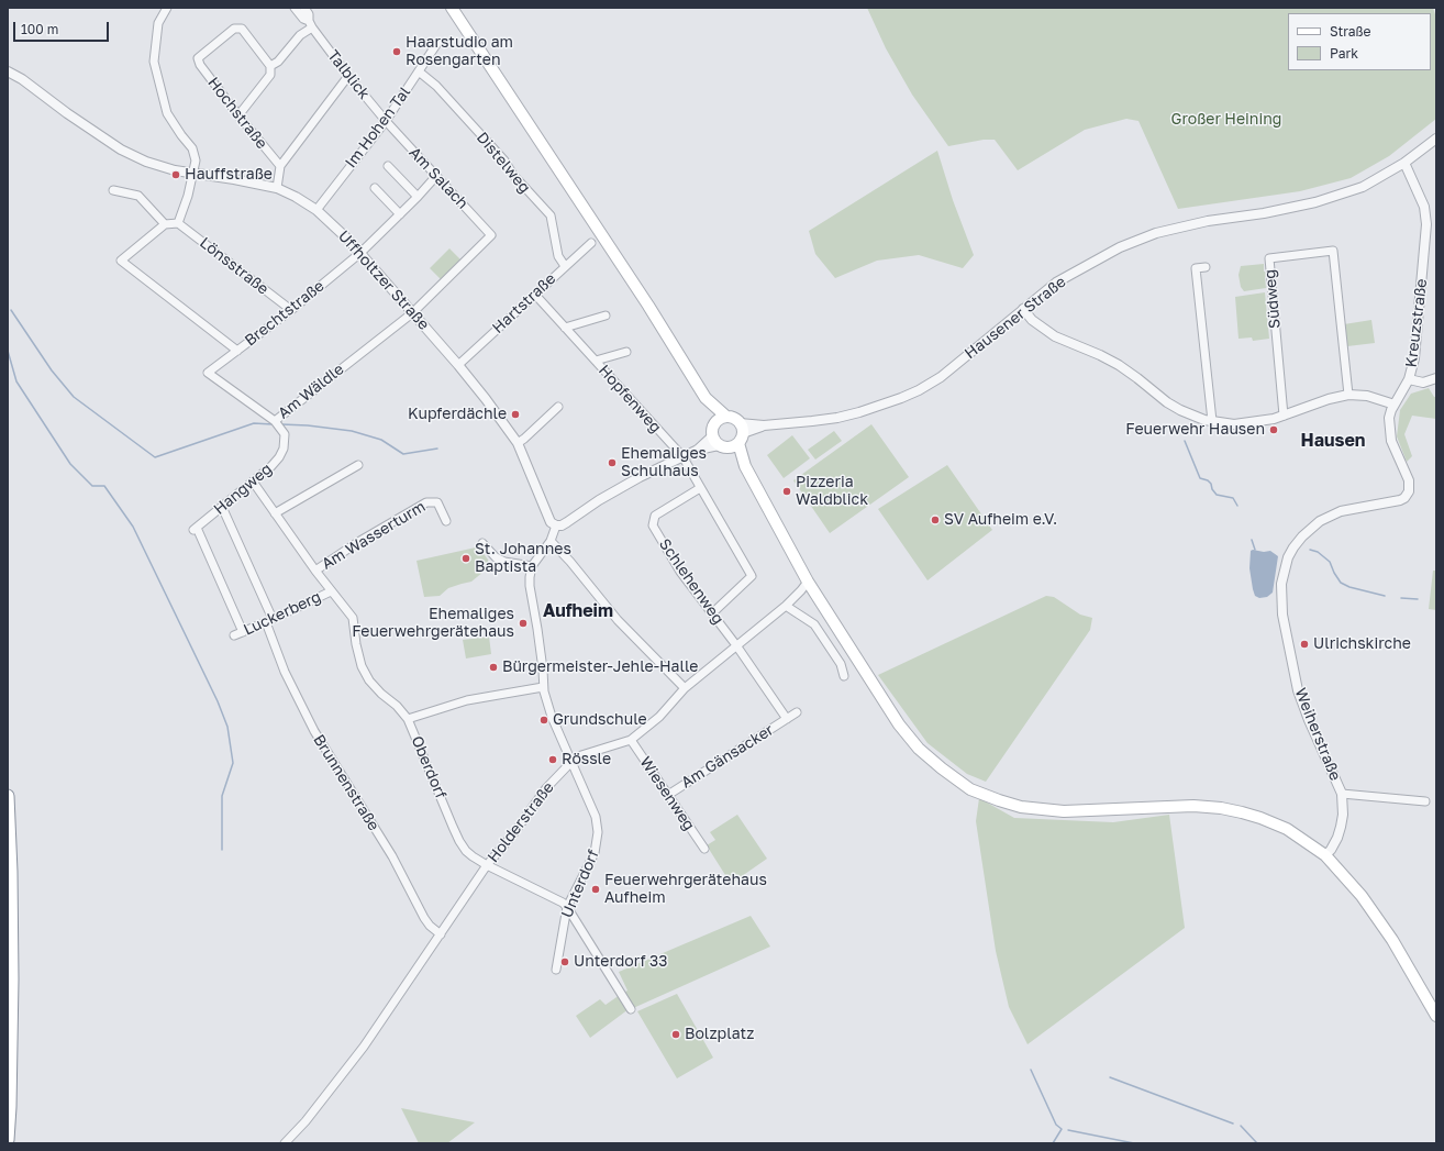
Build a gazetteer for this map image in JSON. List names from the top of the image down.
{
  "streets": {
    "street": [
      "Talblick",
      "Hochstraße",
      "Im Hohen Tal",
      "Distelweg",
      "Am Salach",
      "Lönsstraße",
      "Uffholtzer Straße",
      "Südweg",
      "Hartstraße",
      "Brechtstraße",
      "Hausener Straße",
      "Kreuzstraße",
      "Am Wäldle",
      "Hopfenweg",
      "Hangweg",
      "Am Wasserturm",
      "Schlehenweg",
      "Luckerberg",
      "Weiherstraße",
      "Am Gänsacker",
      "Oberdorf",
      "Brunnenstraße",
      "Wiesenweg",
      "Holderstraße",
      "Unterdorf"
    ]
  },
  "crossings": [
    ["Talblick", "Im Hohen Tal"],
    ["Talblick", "Am Salach"],
    ["Im Hohen Tal", "Distelweg"],
    ["Im Hohen Tal", "Am Salach"],
    ["Im Hohen Tal", "Uffholtzer Straße"],
    ["Distelweg", "Hartstraße"],
    ["Am Salach", "Brechtstraße"],
    ["Am Salach", "Am Wäldle"],
    ["Lönsstraße", "Brechtstraße"],
    ["Uffholtzer Straße", "Hartstraße"],
    ["Uffholtzer Straße", "Brechtstraße"],
    ["Uffholtzer Straße", "Hausener Straße"],
    ["Uffholtzer Straße", "Am Wäldle"],
    ["Hartstraße", "Hopfenweg"],
    ["Brechtstraße", "Am Wäldle"],
    ["Hausener Straße", "Kreuzstraße"],
    ["Hausener Straße", "Hopfenweg"],
    ["Kreuzstraße", "Weiherstraße"],
    ["Am Wäldle", "Hangweg"],
    ["Hopfenweg", "Schlehenweg"],
    ["Hangweg", "Luckerberg"],
    ["Hangweg", "Oberdorf"],
    ["Hangweg", "Brunnenstraße"],
    ["Am Wasserturm", "Oberdorf"],
    ["Schlehenweg", "Am Gänsacker"],
    ["Schlehenweg", "Holderstraße"],
    ["Luckerberg", "Oberdorf"],
    ["Luckerberg", "Brunnenstraße"],
    ["Am Gänsacker", "Wiesenweg"],
    ["Am Gänsacker", "Holderstraße"],
    ["Oberdorf", "Holderstraße"],
    ["Oberdorf", "Unterdorf"],
    ["Brunnenstraße", "Holderstraße"],
    ["Wiesenweg", "Holderstraße"],
    ["Holderstraße", "Unterdorf"]
  ],
  "districts": ["Hausen", "Aufheim"],
  "parks": ["Großer Heining"],
  "places": [
    "Haarstudio am Rosengarten",
    "Hauffstraße",
    "Kupferdächle",
    "Feuerwehr Hausen",
    "Ehemaliges Schulhaus",
    "Pizzeria Waldblick",
    "SV Aufheim e.V.",
    "St. Johannes Baptista",
    "Ehemaliges Feuerwehrgerätehaus",
    "Ulrichskirche",
    "Bürgermeister-Jehle-Halle",
    "Grundschule",
    "Rössle",
    "Feuerwehrgerätehaus Aufheim",
    "Unterdorf 33",
    "Bolzplatz"
  ],
  "legend": ["Straße", "Park"],
  "scale_bar": "100 m"
}
